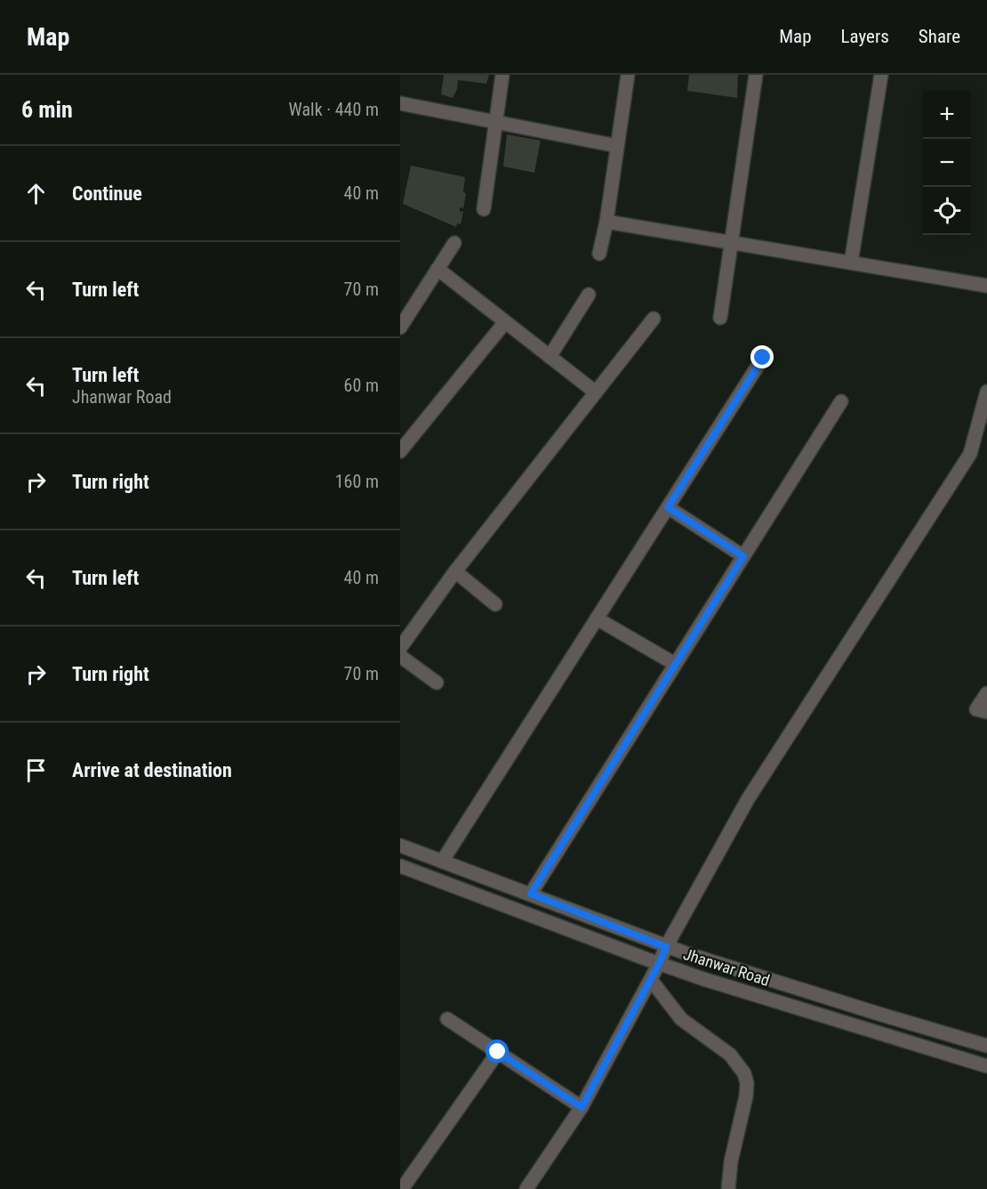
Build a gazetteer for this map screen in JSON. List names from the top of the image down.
{
  "streets": {
    "street": ["Jhanwar Road"]
  },
  "page": {
    "header": "Map",
    "nav": ["Map", "Layers", "Share"],
    "heading": ["6 min", "Walk · 440 m"],
    "map_buttons": ["+", "−"],
    "list": [
      ["Continue", "40 m"],
      ["Turn left", "70 m"],
      ["Turn left", "Jhanwar Road", "60 m"],
      ["Turn right", "160 m"],
      ["Turn left", "40 m"],
      ["Turn right", "70 m"],
      "Arrive at destination"
    ]
  }
}
